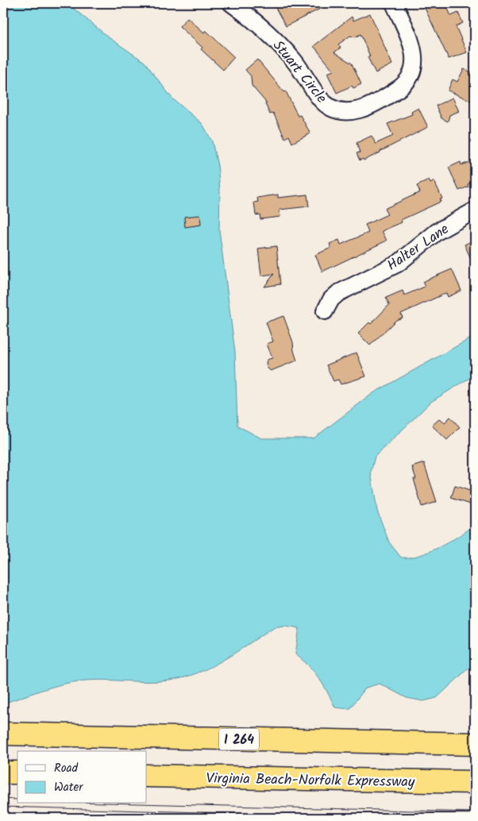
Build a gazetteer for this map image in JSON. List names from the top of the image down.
{
  "streets": {
    "highway": ["I 264", "Virginia Beach-Norfolk Expressway"],
    "street": ["Stuart Circle", "Halter Lane"]
  },
  "legend": ["Road", "Water"]
}
